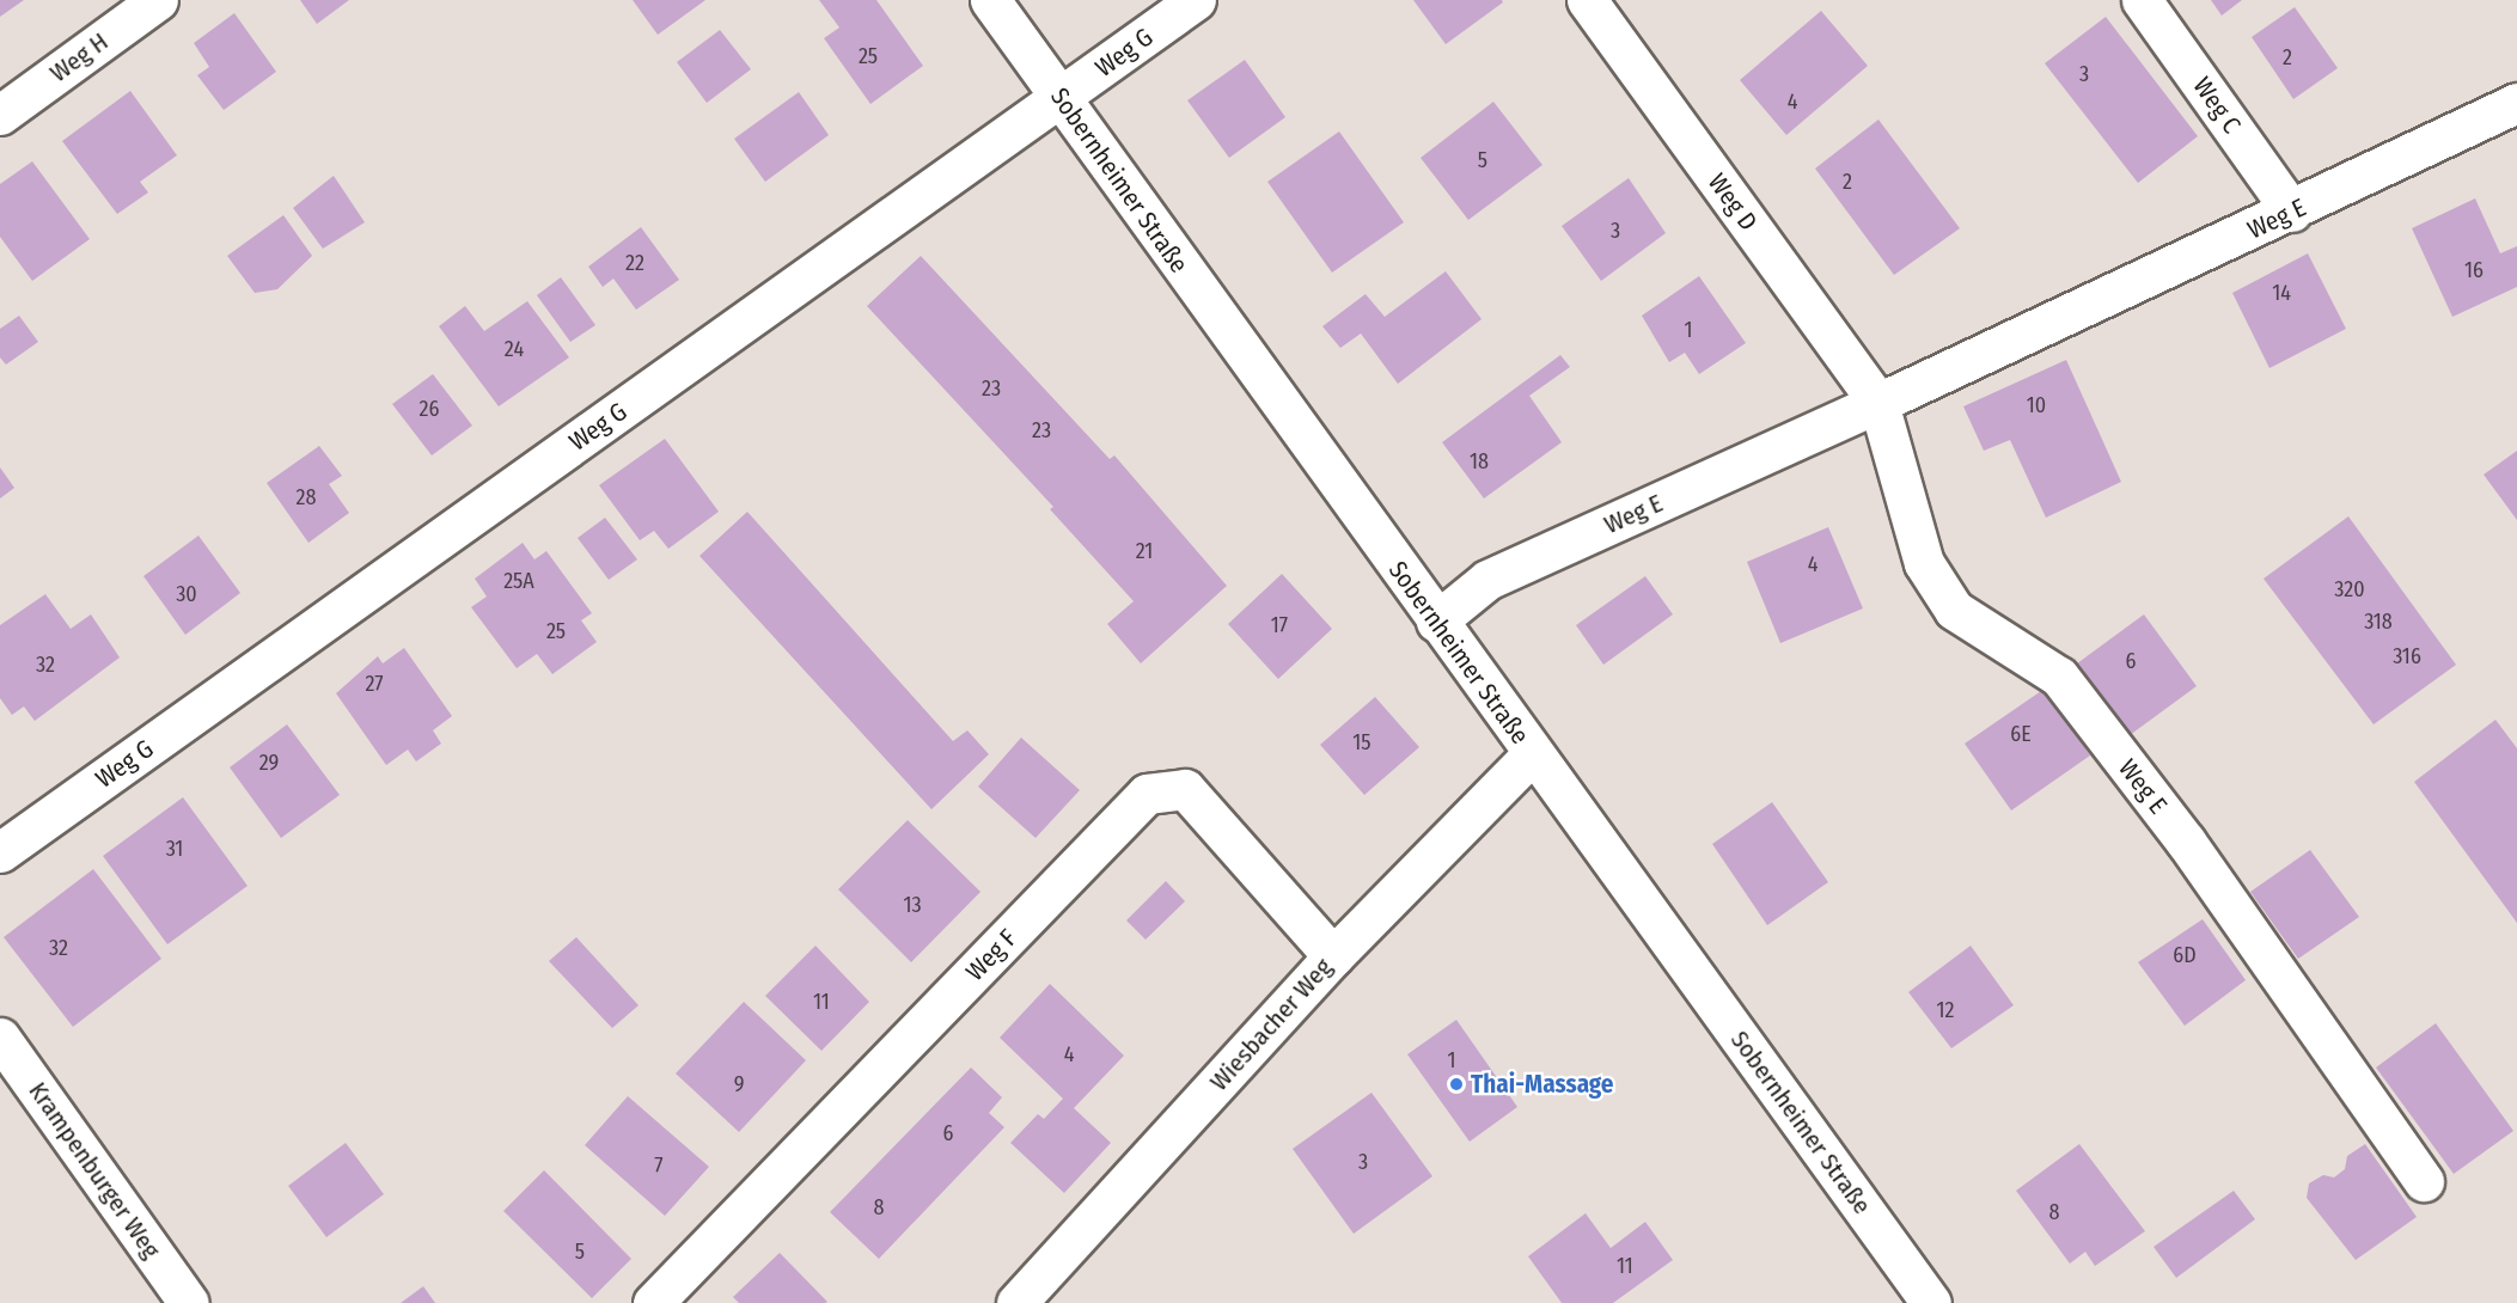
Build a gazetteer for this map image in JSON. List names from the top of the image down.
{
  "streets": {
    "street": [
      "Weg G",
      "Weg H",
      "Weg C",
      "Sobernheimer Straße",
      "Weg D",
      "Weg E",
      "Weg F",
      "Wiesbacher Weg",
      "Krampenburger Weg"
    ]
  },
  "crossings": [
    ["Weg G", "Sobernheimer Straße"],
    ["Weg C", "Weg E"],
    ["Sobernheimer Straße", "Weg E"],
    ["Sobernheimer Straße", "Wiesbacher Weg"],
    ["Weg D", "Weg E"],
    ["Weg F", "Wiesbacher Weg"]
  ],
  "places": ["Thai-Massage"],
  "house_numbers": [
    "25",
    "2",
    "3",
    "4",
    "5",
    "2",
    "3",
    "22",
    "16",
    "14",
    "1",
    "24",
    "23",
    "10",
    "26",
    "23",
    "18",
    "28",
    "21",
    "4",
    "25A",
    "320",
    "30",
    "318",
    "17",
    "25",
    "316",
    "6",
    "32",
    "27",
    "6E",
    "15",
    "29",
    "31",
    "13",
    "32",
    "6D",
    "11",
    "12",
    "4",
    "1",
    "9",
    "6",
    "3",
    "7",
    "8",
    "8",
    "5",
    "11"
  ]
}
